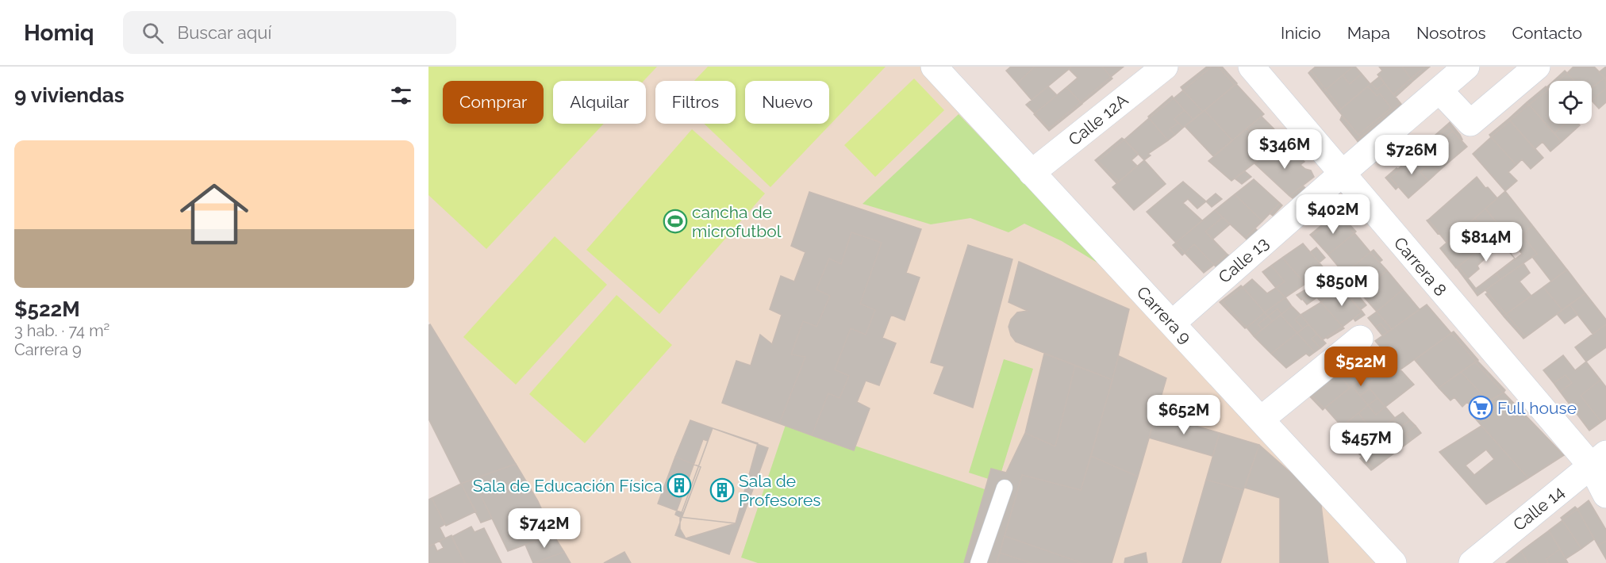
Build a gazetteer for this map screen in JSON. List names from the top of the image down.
{
  "streets": {
    "street": [
      "Calle 12A",
      "Calle 13",
      "Carrera 8",
      "Carrera 9",
      "Calle 14"
    ]
  },
  "crossings": [
    ["Calle 12A", "Carrera 9"],
    ["Calle 13", "Carrera 8"],
    ["Calle 13", "Carrera 9"],
    ["Carrera 8", "Calle 14"]
  ],
  "places": {
    "sports": ["cancha de microfutbol"],
    "supermarket": ["Full house"],
    "building": ["Sala de Educación Física", "Sala de Profesores"]
  },
  "page": {
    "header": "Homiq",
    "search": "Buscar aquí",
    "nav": [
      "Inicio",
      "Mapa",
      "Nosotros",
      "Contacto"
    ],
    "heading": "9 viviendas",
    "chip": [
      "Comprar",
      "Alquilar",
      "Filtros",
      "Nuevo"
    ],
    "list": [
      {
        "name": "$522M",
        "note": "3 hab. · 74 m² · Carrera 9"
      }
    ],
    "price": [
      "$346M",
      "$726M",
      "$402M",
      "$814M",
      "$850M",
      "$522M",
      "$652M",
      "$457M",
      "$742M"
    ]
  }
}
